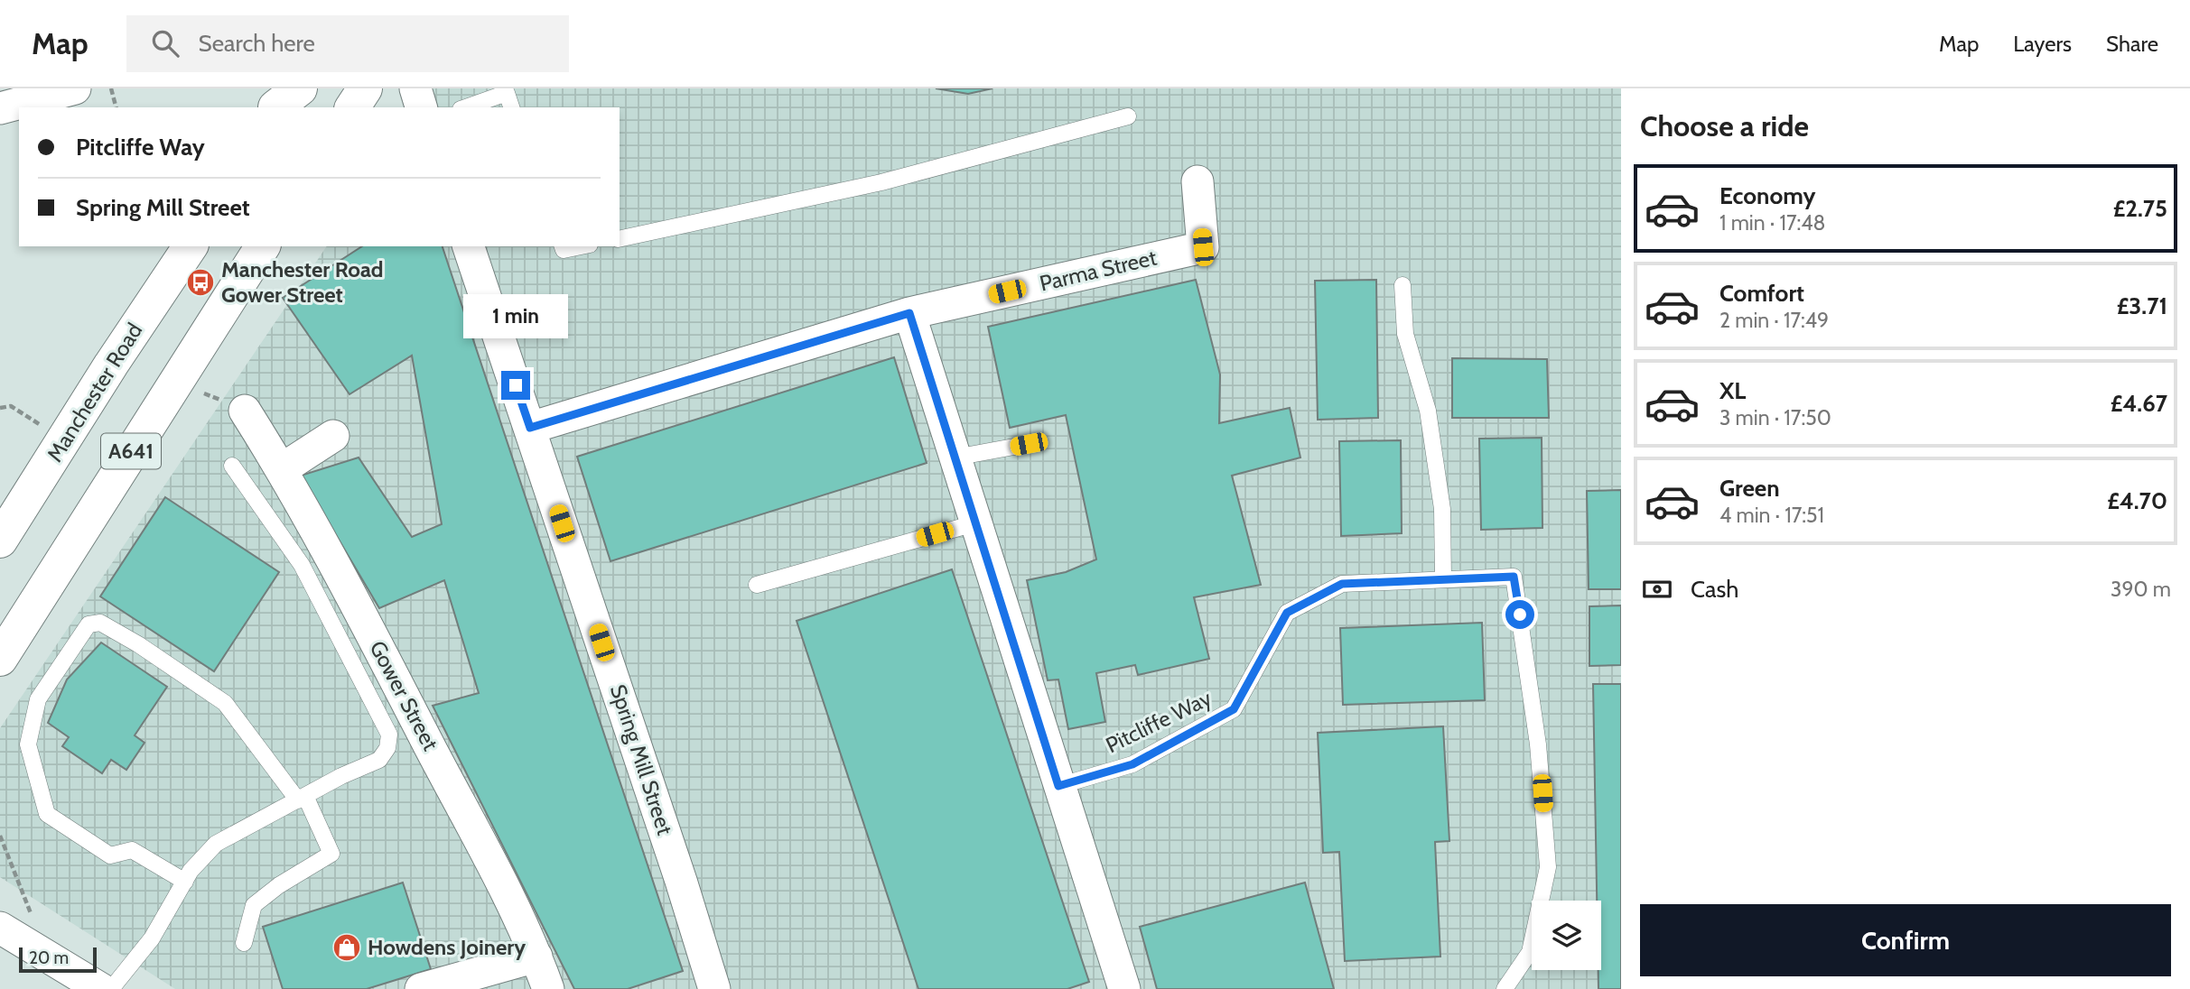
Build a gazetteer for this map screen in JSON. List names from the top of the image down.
{
  "streets": {
    "main road": ["Manchester Road", "A641"],
    "street": ["Parma Street", "Gower Street", "Spring Mill Street"],
    "lane": ["Pitcliffe Way"]
  },
  "crossings": [
    ["Parma Street", "Spring Mill Street"]
  ],
  "places": {
    "bus stop": ["Manchester Road Gower Street"],
    "shop": ["Howdens Joinery"]
  },
  "scale_bar": "20 m",
  "page": {
    "header": "Map",
    "search": "Search here",
    "nav": ["Map", "Layers", "Share"],
    "heading": "Choose a ride",
    "banner": ["Pitcliffe Way", "Spring Mill Street"],
    "list": [
      {
        "name": "Economy",
        "note": "1 min · 17:48",
        "value": "£2.75"
      },
      {
        "name": "Comfort",
        "note": "2 min · 17:49",
        "value": "£3.71"
      },
      {
        "name": "XL",
        "note": "3 min · 17:50",
        "value": "£4.67"
      },
      {
        "name": "Green",
        "note": "4 min · 17:51",
        "value": "£4.70"
      }
    ],
    "bubble": "1 min",
    "pay": ["Cash", "390 m"],
    "buttons": "Confirm",
    "scale": "20 m"
  }
}
